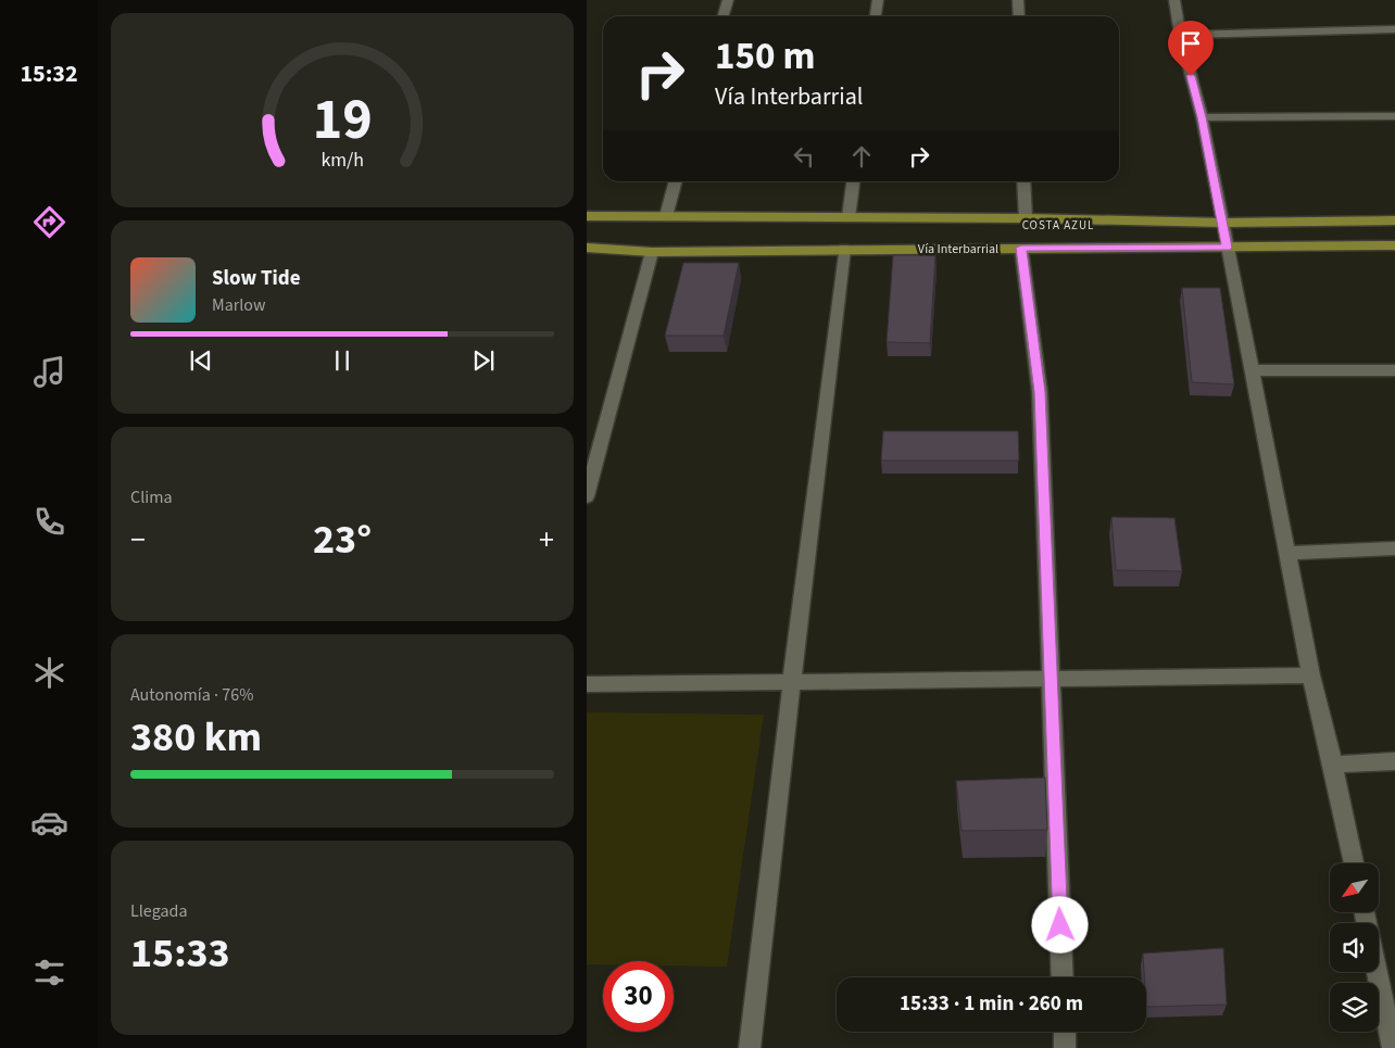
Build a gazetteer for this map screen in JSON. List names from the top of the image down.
{
  "streets": {
    "main road": ["Vía Interbarrial"]
  },
  "districts": ["COSTA AZUL"],
  "north": "bottom left",
  "page": {
    "tabs": "15:32",
    "turn": ["150 m", "Vía Interbarrial"],
    "song": ["Slow Tide", "Marlow"],
    "tile": [
      "Clima",
      ["Autonomía · 76%", "380 km"],
      ["Llegada", "15:33"]
    ],
    "heat": ["−", "23°", "+"],
    "limit": "30",
    "trip": "15:33 · 1 min · 260 m",
    "gauge": ["19", "km/h"]
  }
}
